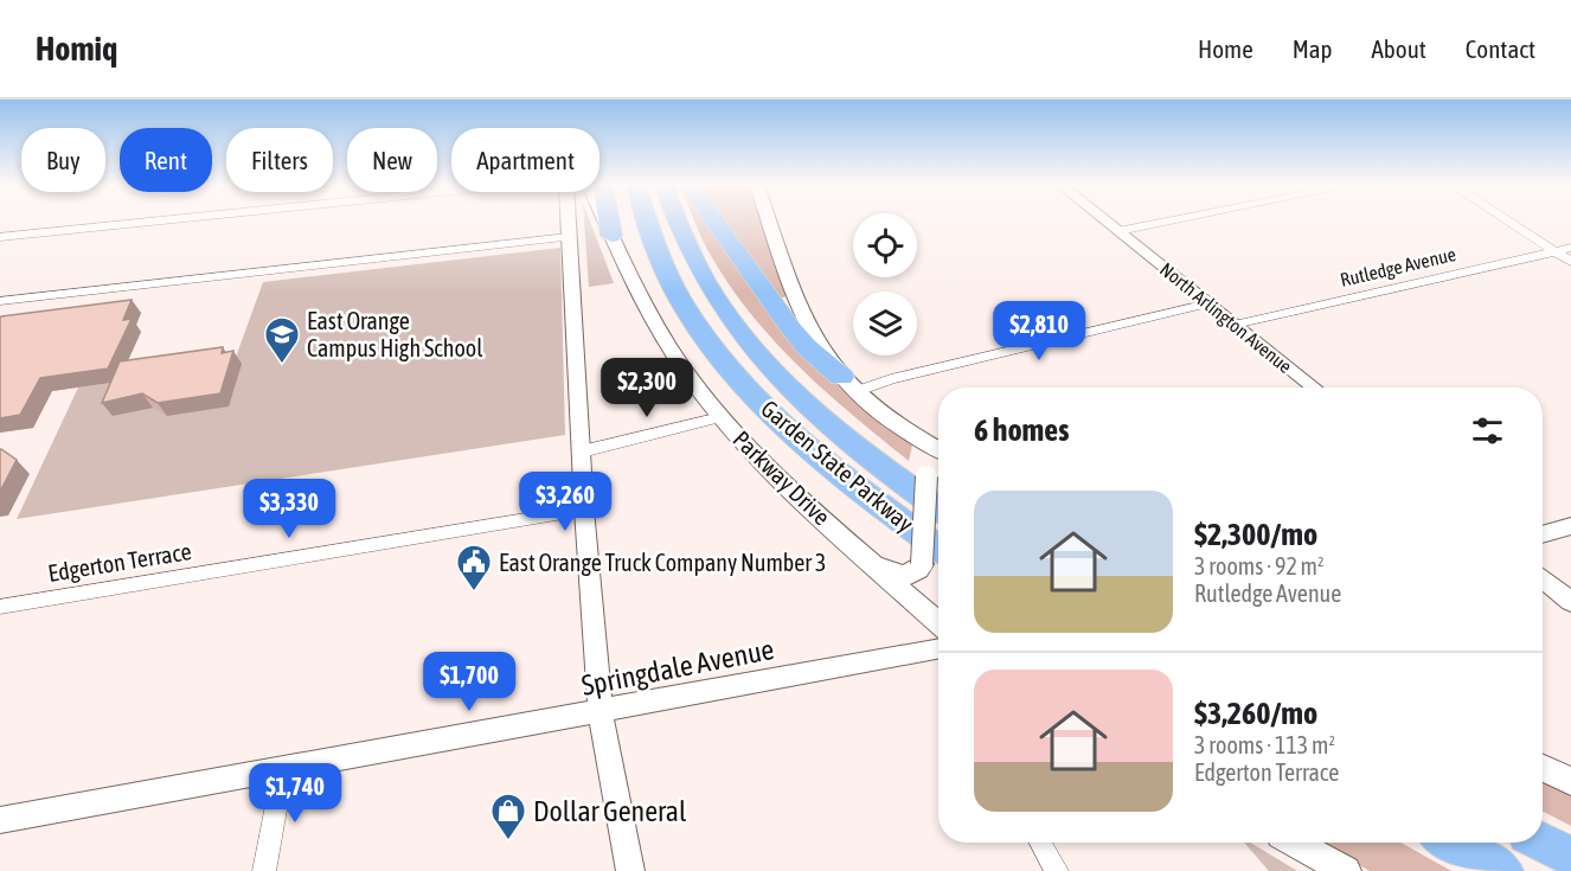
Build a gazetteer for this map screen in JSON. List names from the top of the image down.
{
  "streets": {
    "highway": ["Garden State Parkway"],
    "main road": ["Parkway Drive"],
    "street": [
      "Rutledge Avenue",
      "North Arlington Avenue",
      "Edgerton Terrace",
      "Springdale Avenue"
    ]
  },
  "crossings": [
    ["Rutledge Avenue", "North Arlington Avenue"]
  ],
  "places": {
    "school or university": ["East Orange Campus High School"],
    "public building": ["East Orange Truck Company Number 3"],
    "shop": ["Dollar General"]
  },
  "page": {
    "header": "Homiq",
    "nav": [
      "Home",
      "Map",
      "About",
      "Contact"
    ],
    "chip": [
      "Buy",
      "Rent",
      "Filters",
      "New",
      "Apartment"
    ],
    "price": [
      "$2,810",
      "$2,300",
      "$3,260",
      "$3,330",
      "$1,700",
      "$1,740"
    ],
    "heading": "6 homes",
    "list": [
      {
        "name": "$2,300/mo",
        "note": "3 rooms · 92 m² · Rutledge Avenue"
      },
      {
        "name": "$3,260/mo",
        "note": "3 rooms · 113 m² · Edgerton Terrace"
      }
    ]
  }
}
